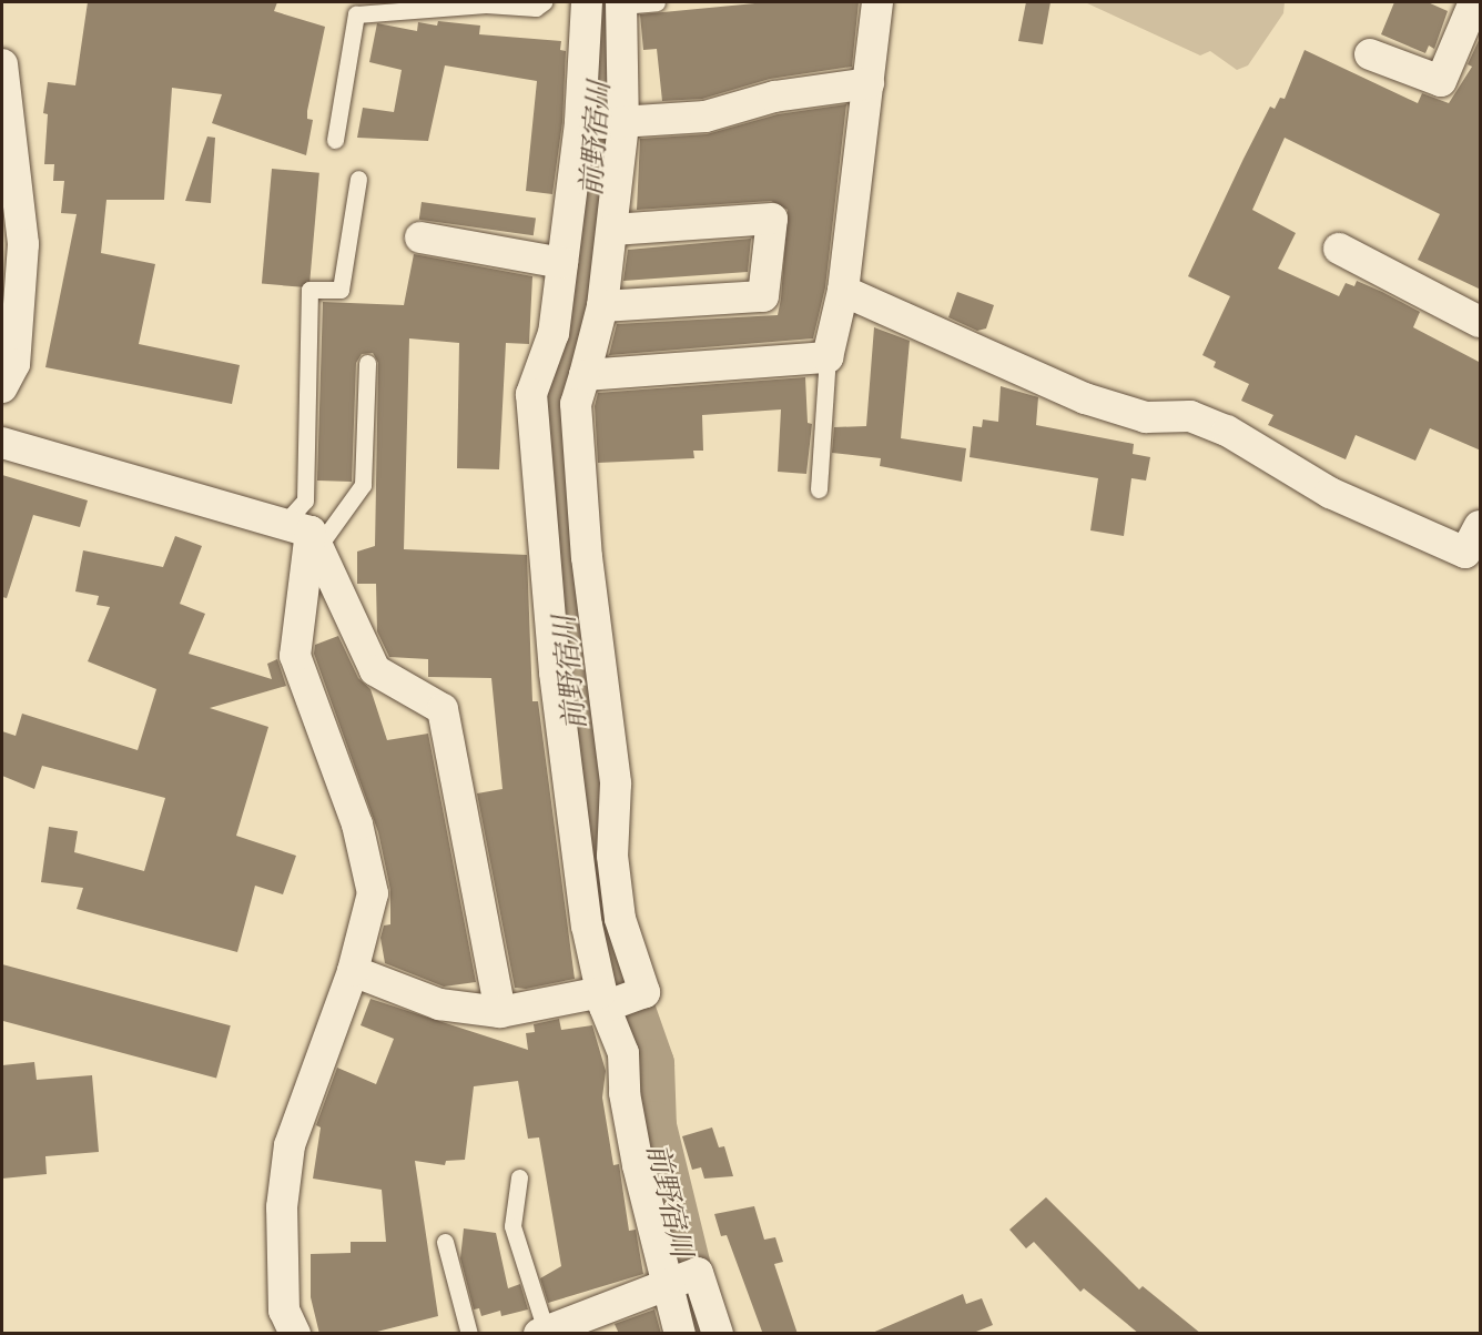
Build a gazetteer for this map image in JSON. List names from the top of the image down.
{
  "water": ["前野宿川"]
}
